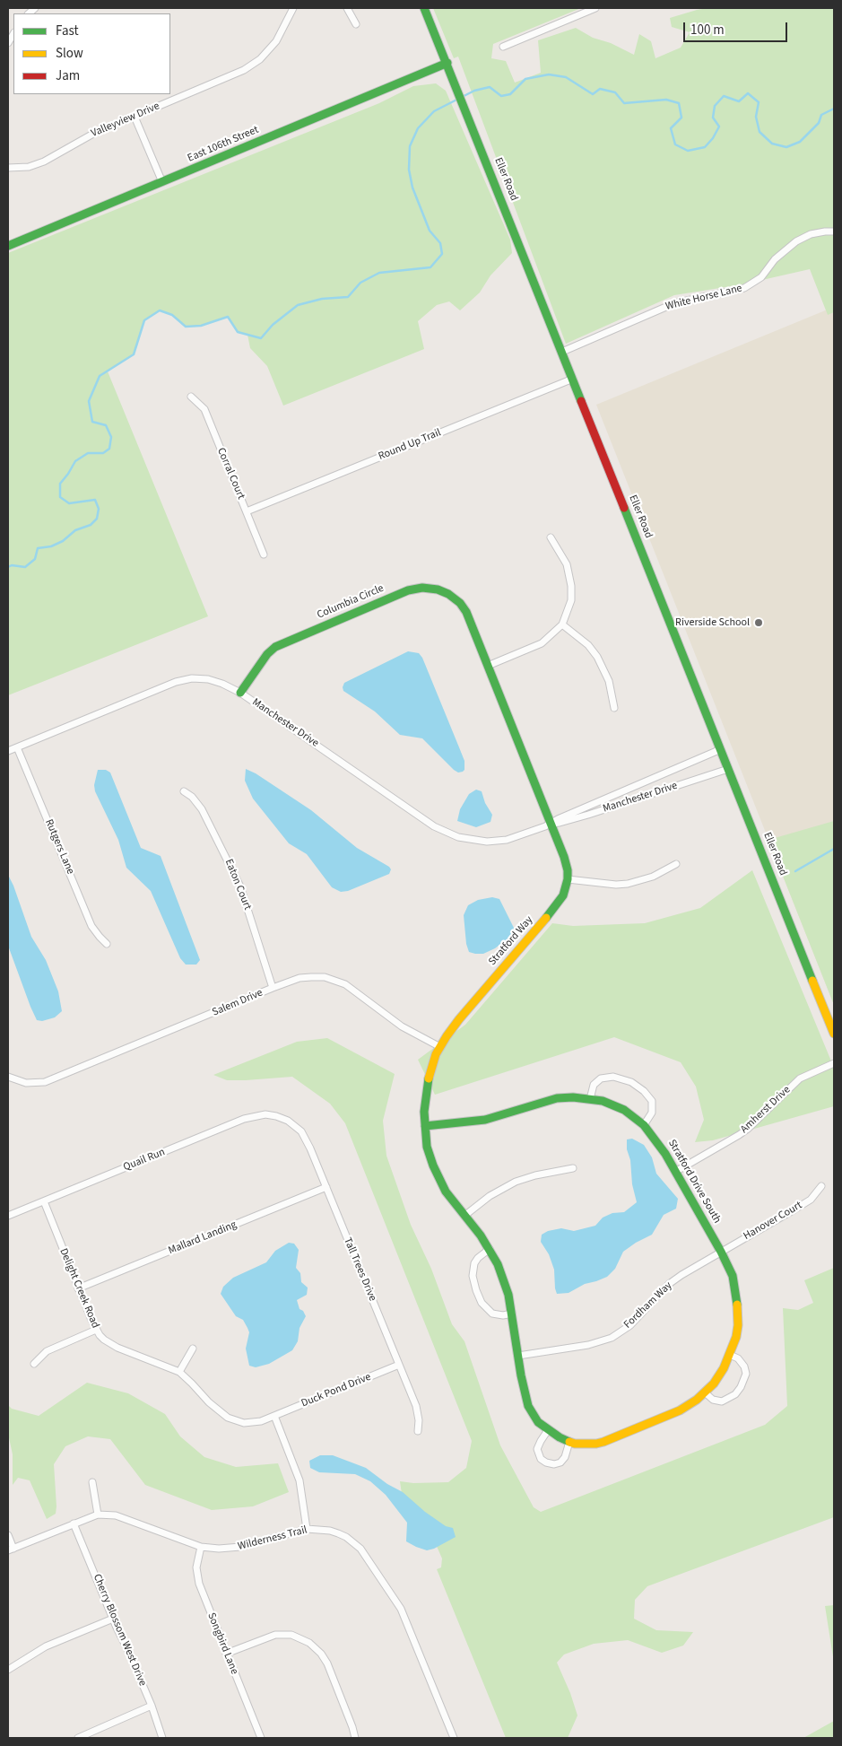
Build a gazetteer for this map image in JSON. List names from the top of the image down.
{
  "streets": {
    "street": [
      "Valleyview Drive",
      "East 106th Street",
      "Eller Road",
      "White Horse Lane",
      "Round Up Trail",
      "Corral Court",
      "Columbia Circle",
      "Manchester Drive",
      "Rutgers Lane",
      "Eaton Court",
      "Stratford Way",
      "Salem Drive",
      "Amherst Drive",
      "Quail Run",
      "Stratford Drive South",
      "Hanover Court",
      "Mallard Landing",
      "Tall Trees Drive",
      "Delight Creek Road",
      "Fordham Way",
      "Duck Pond Drive",
      "Wilderness Trail",
      "Cherry Blossom West Drive",
      "Songbird Lane"
    ]
  },
  "crossings": [
    ["East 106th Street", "Eller Road"],
    ["Eller Road", "White Horse Lane"],
    ["Eller Road", "Round Up Trail"],
    ["Eller Road", "Manchester Drive"],
    ["Round Up Trail", "Corral Court"],
    ["Columbia Circle", "Manchester Drive"],
    ["Columbia Circle", "Stratford Way"],
    ["Manchester Drive", "Rutgers Lane"],
    ["Manchester Drive", "Stratford Way"],
    ["Eaton Court", "Salem Drive"],
    ["Stratford Way", "Salem Drive"],
    ["Stratford Way", "Stratford Drive South"],
    ["Stratford Way", "Fordham Way"],
    ["Amherst Drive", "Stratford Drive South"],
    ["Quail Run", "Tall Trees Drive"],
    ["Quail Run", "Delight Creek Road"],
    ["Stratford Drive South", "Hanover Court"],
    ["Stratford Drive South", "Fordham Way"],
    ["Hanover Court", "Fordham Way"],
    ["Mallard Landing", "Tall Trees Drive"],
    ["Mallard Landing", "Delight Creek Road"],
    ["Tall Trees Drive", "Duck Pond Drive"],
    ["Delight Creek Road", "Duck Pond Drive"],
    ["Wilderness Trail", "Cherry Blossom West Drive"],
    ["Wilderness Trail", "Songbird Lane"]
  ],
  "places": ["Riverside School"],
  "legend": ["Fast", "Slow", "Jam"],
  "scale_bar": "100 m"
}
